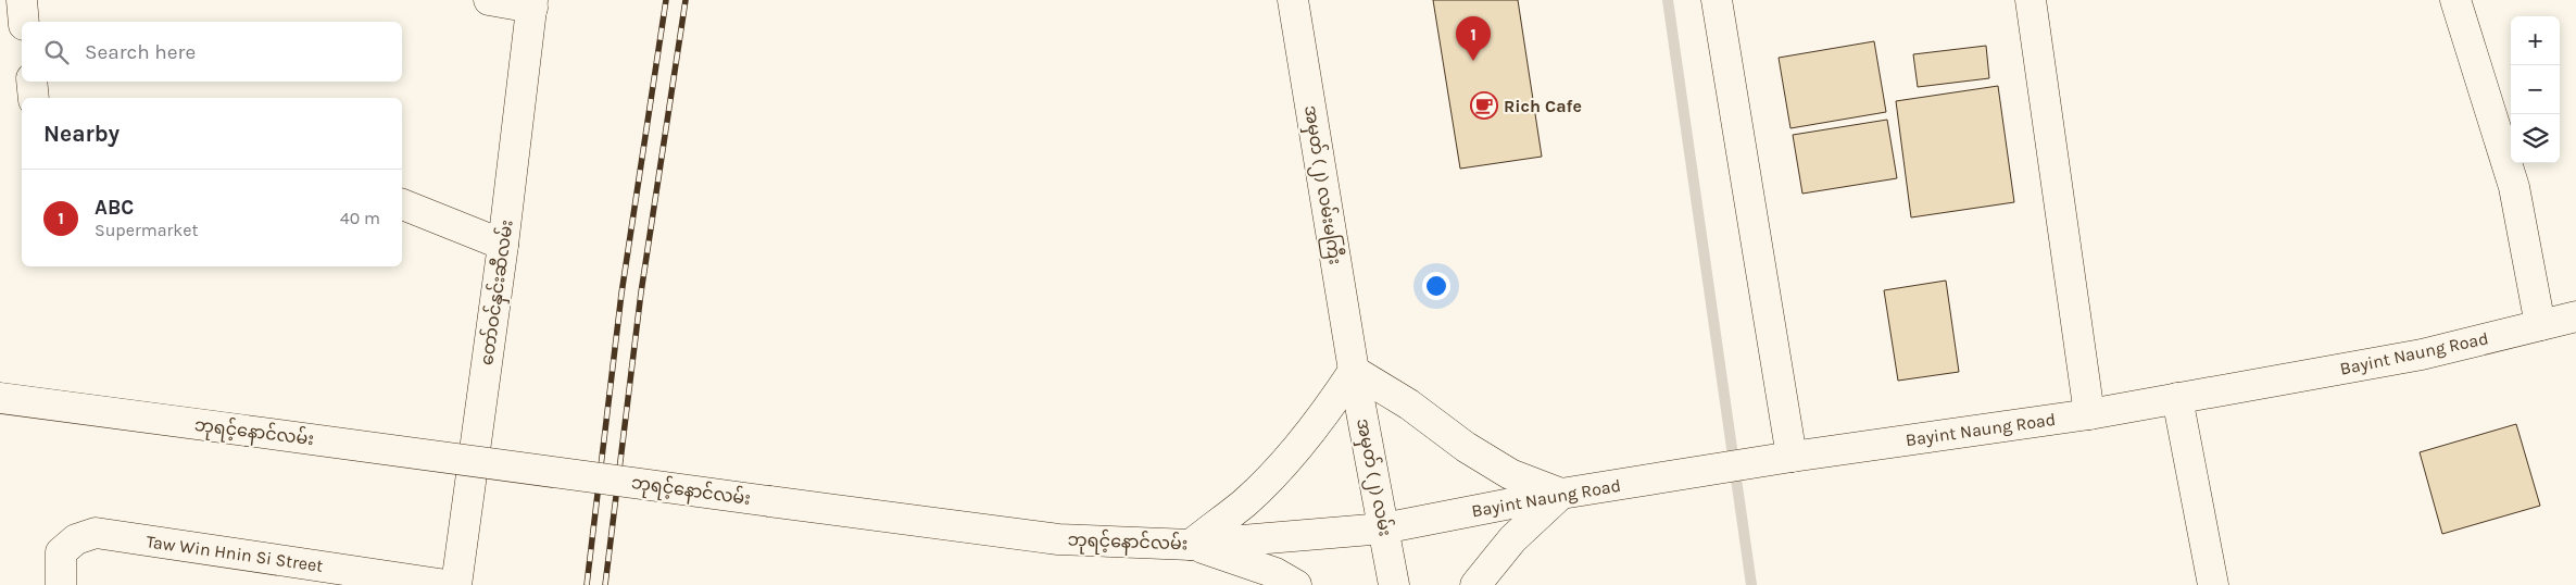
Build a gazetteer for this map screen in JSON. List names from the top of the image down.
{
  "streets": {
    "main road": [
      "အမှတ် (၂) လမ်းမကြီး",
      "တော်ဝင်နှင်းဆီလမ်း",
      "Bayint Naung Road",
      "ဘုရင့်နောင်လမ်း",
      "အမှတ် (၂) လမ်း",
      "Taw Win Hnin Si Street"
    ]
  },
  "crossings": [
    ["အမှတ် (၂) လမ်းမကြီး", "အမှတ် (၂) လမ်း"],
    ["Bayint Naung Road", "ဘုရင့်နောင်လမ်း"],
    ["Bayint Naung Road", "အမှတ် (၂) လမ်း"],
    ["ဘုရင့်နောင်လမ်း", "အမှတ် (၂) လမ်း"]
  ],
  "places": {
    "cafe": ["Rich Cafe"]
  },
  "page": {
    "map_buttons": ["+", "−"],
    "pins": "1",
    "search": "Search here",
    "heading": "Nearby",
    "list": [
      {
        "mark": "1",
        "name": "ABC",
        "note": "Supermarket",
        "value": "40 m"
      }
    ]
  }
}
